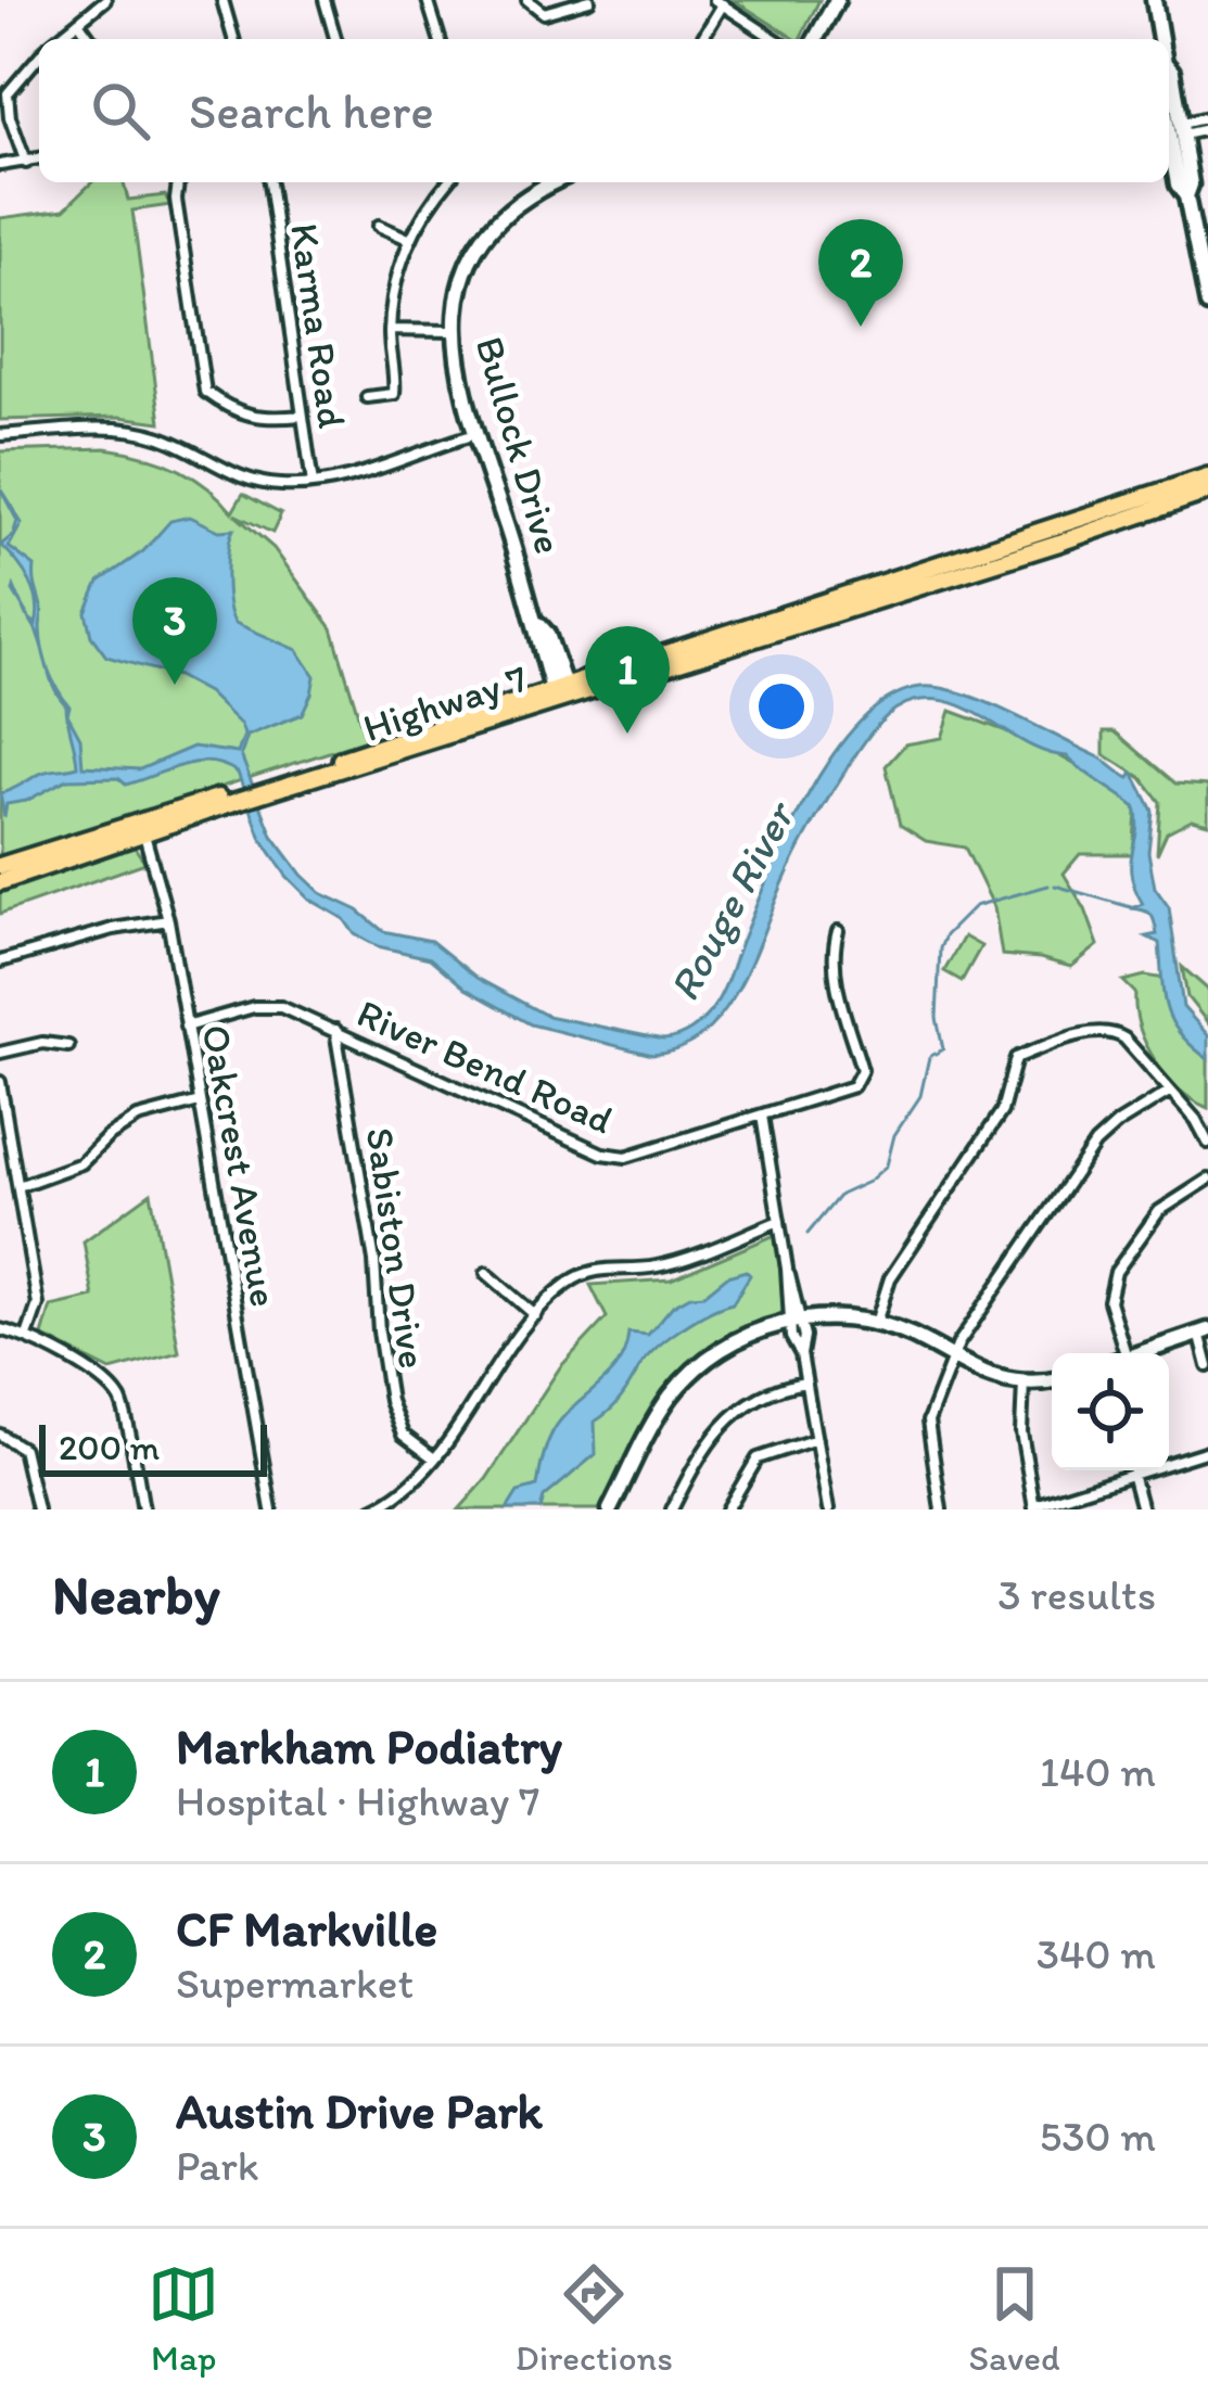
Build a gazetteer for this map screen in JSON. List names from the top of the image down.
{
  "streets": {
    "main road": ["Highway 7"],
    "street": [
      "Karma Road",
      "Bullock Drive",
      "River Bend Road",
      "Oakcrest Avenue",
      "Sabiston Drive"
    ]
  },
  "crossings": [
    ["Bullock Drive", "Highway 7"],
    ["Highway 7", "Oakcrest Avenue"],
    ["River Bend Road", "Oakcrest Avenue"],
    ["River Bend Road", "Sabiston Drive"]
  ],
  "water": ["Rouge River"],
  "scale_bar": "200 m",
  "page": {
    "search": "Search here",
    "pins": ["2", "3", "1"],
    "scale": "200 m",
    "heading": ["Nearby", "3 results"],
    "list": [
      {
        "mark": "1",
        "name": "Markham Podiatry",
        "note": "Hospital · Highway 7",
        "value": "140 m"
      },
      {
        "mark": "2",
        "name": "CF Markville",
        "note": "Supermarket",
        "value": "340 m"
      },
      {
        "mark": "3",
        "name": "Austin Drive Park",
        "note": "Park",
        "value": "530 m"
      }
    ],
    "nav": ["Map", "Directions", "Saved"]
  }
}
